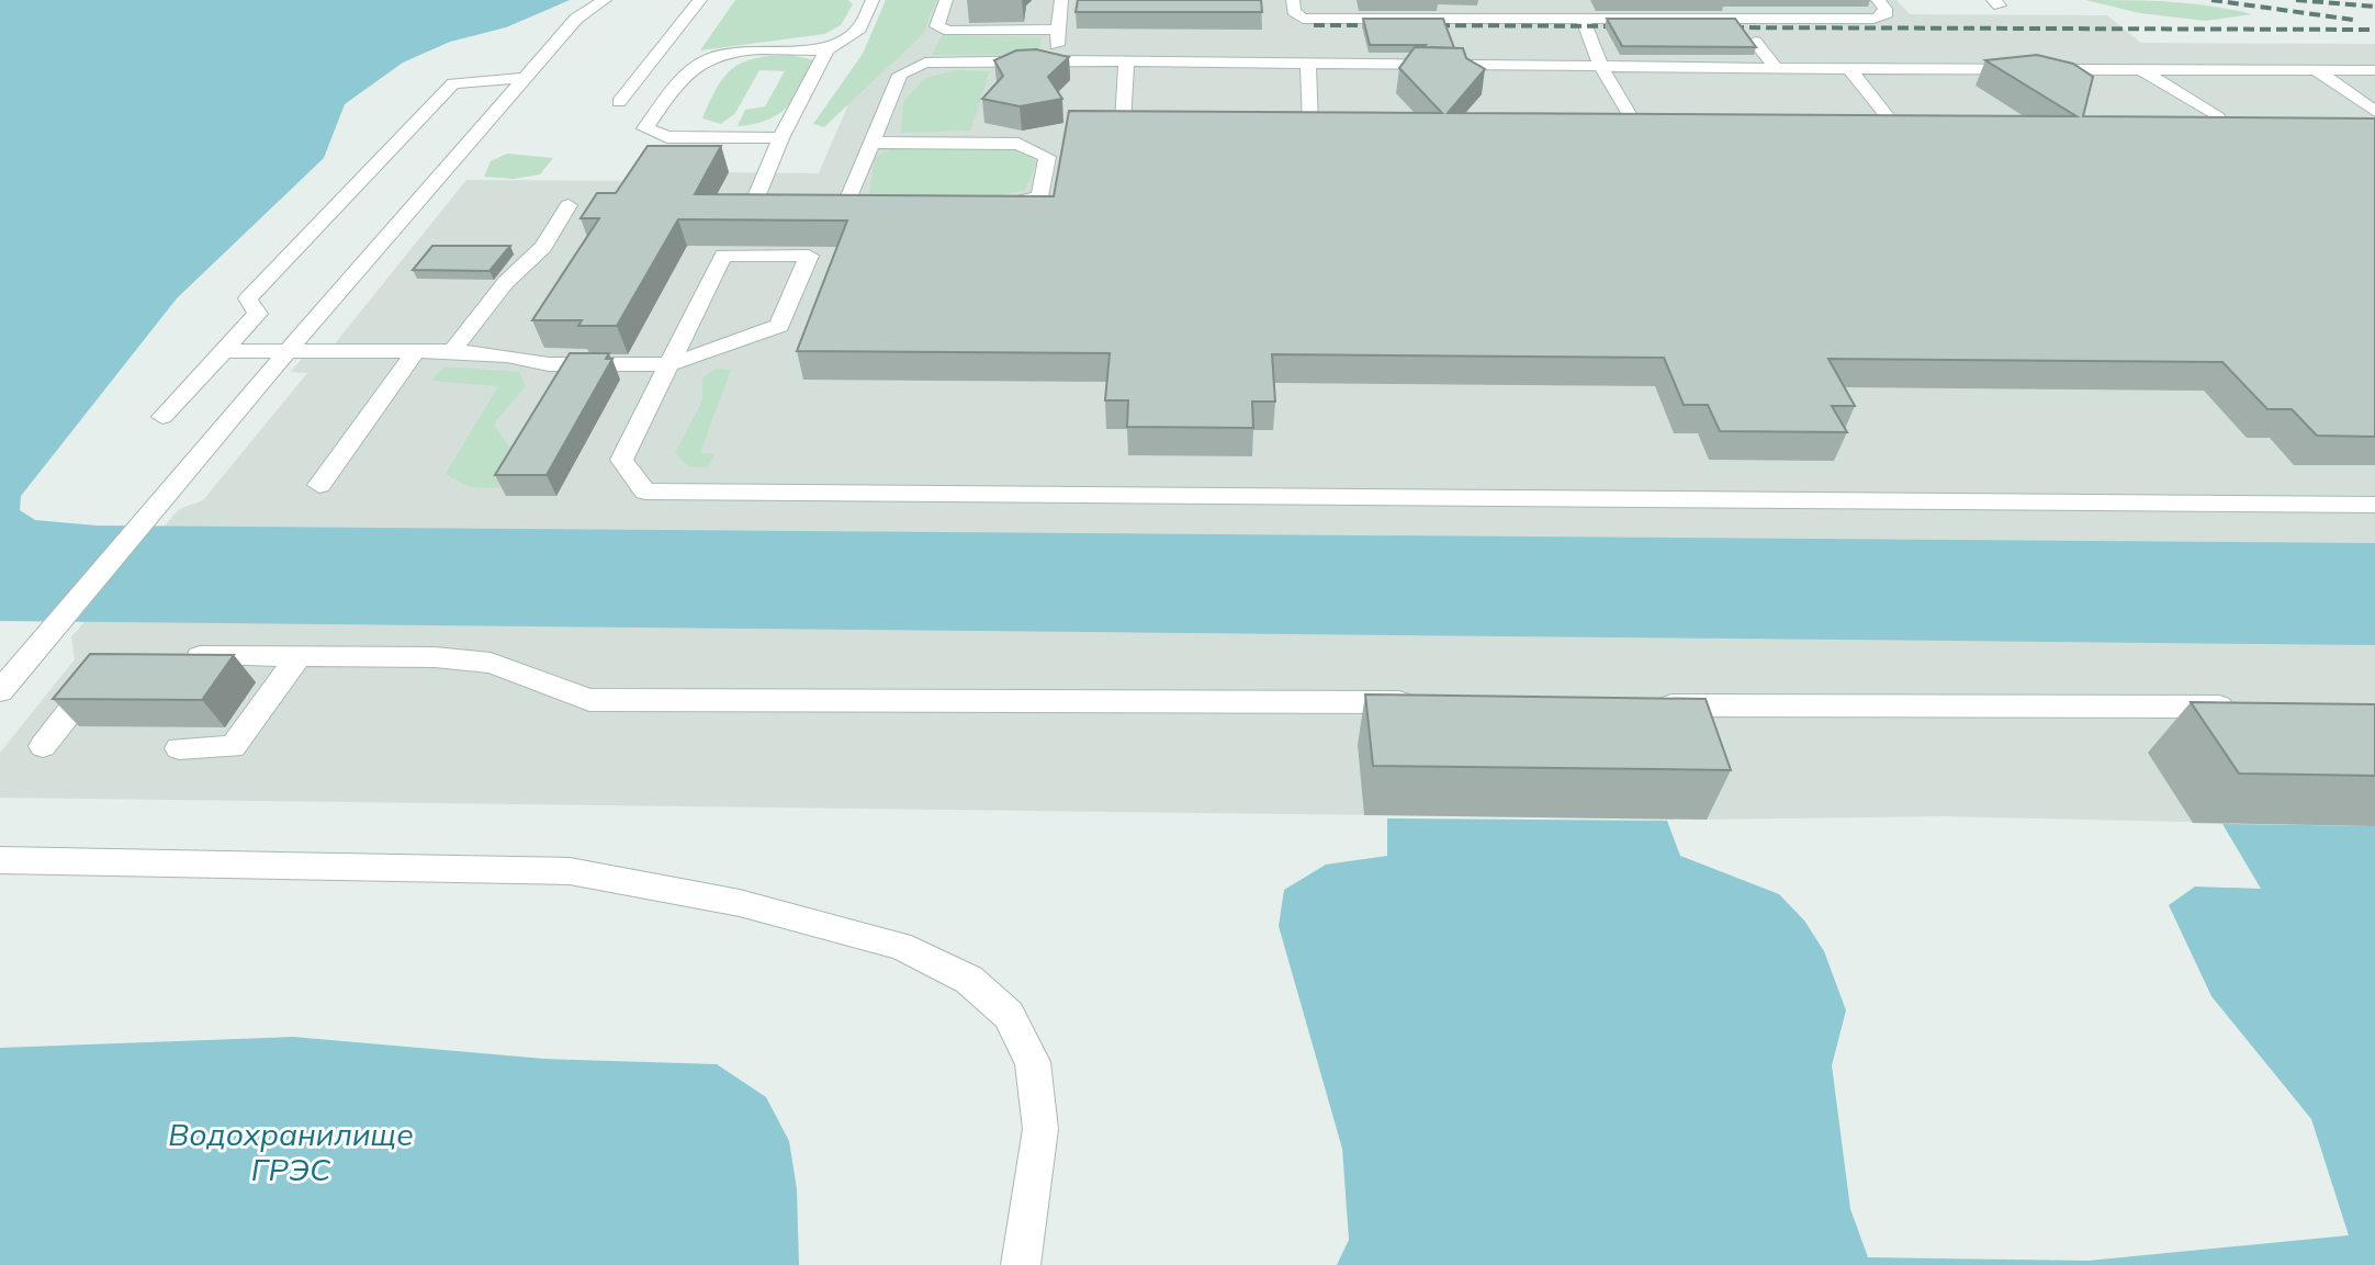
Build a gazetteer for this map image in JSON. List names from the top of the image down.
{
  "water": ["Водохранилище ГРЭС"]
}
